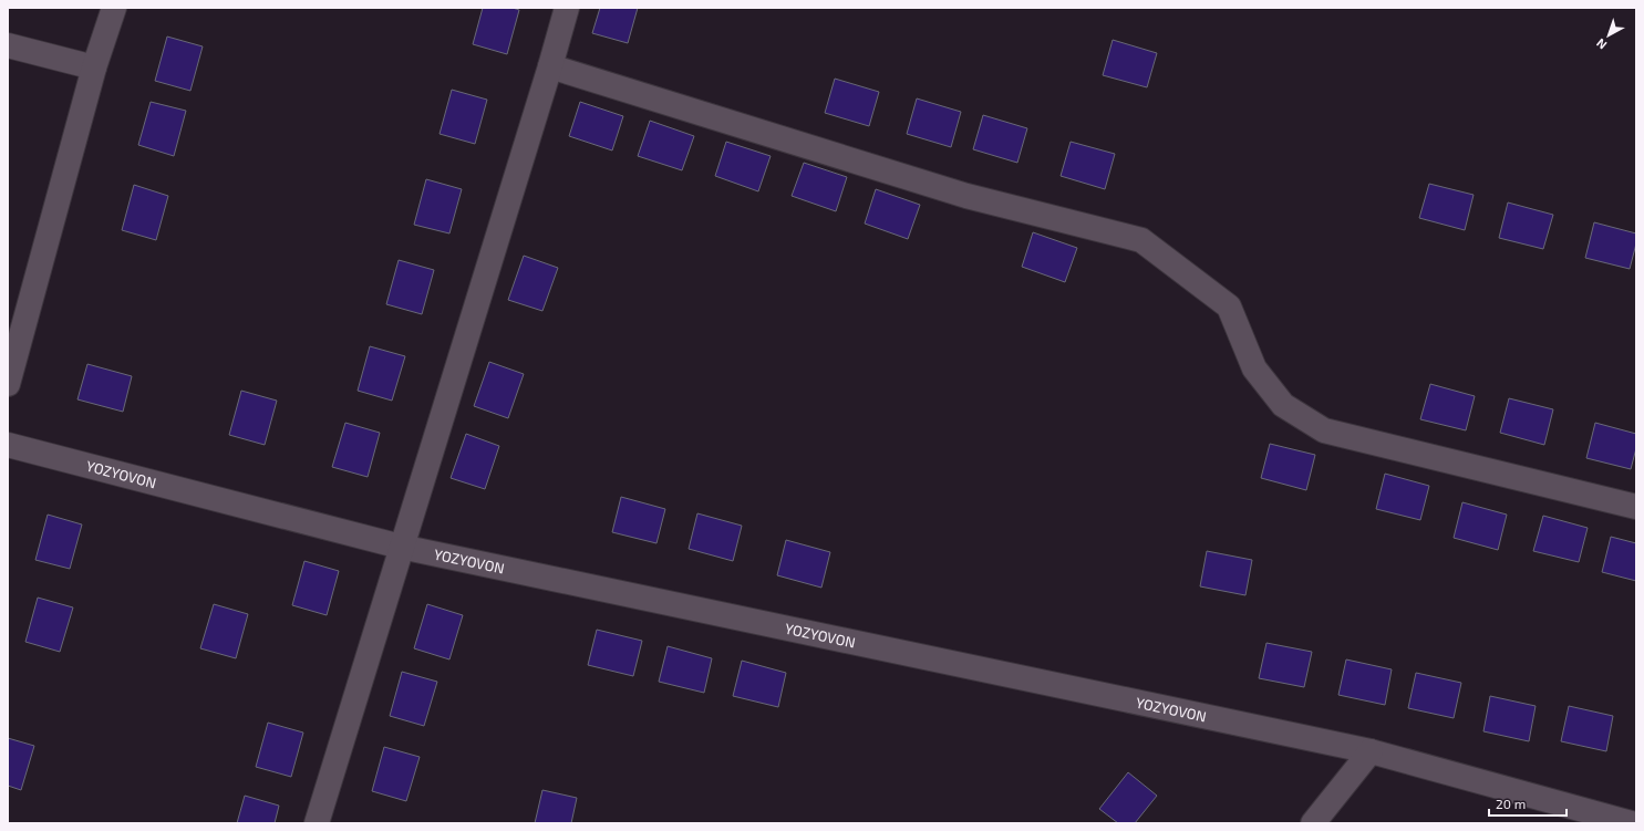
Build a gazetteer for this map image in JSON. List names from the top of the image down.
{
  "streets": {
    "street": ["YOZYOVON"]
  },
  "scale_bar": "20 m",
  "north": "bottom left"
}
